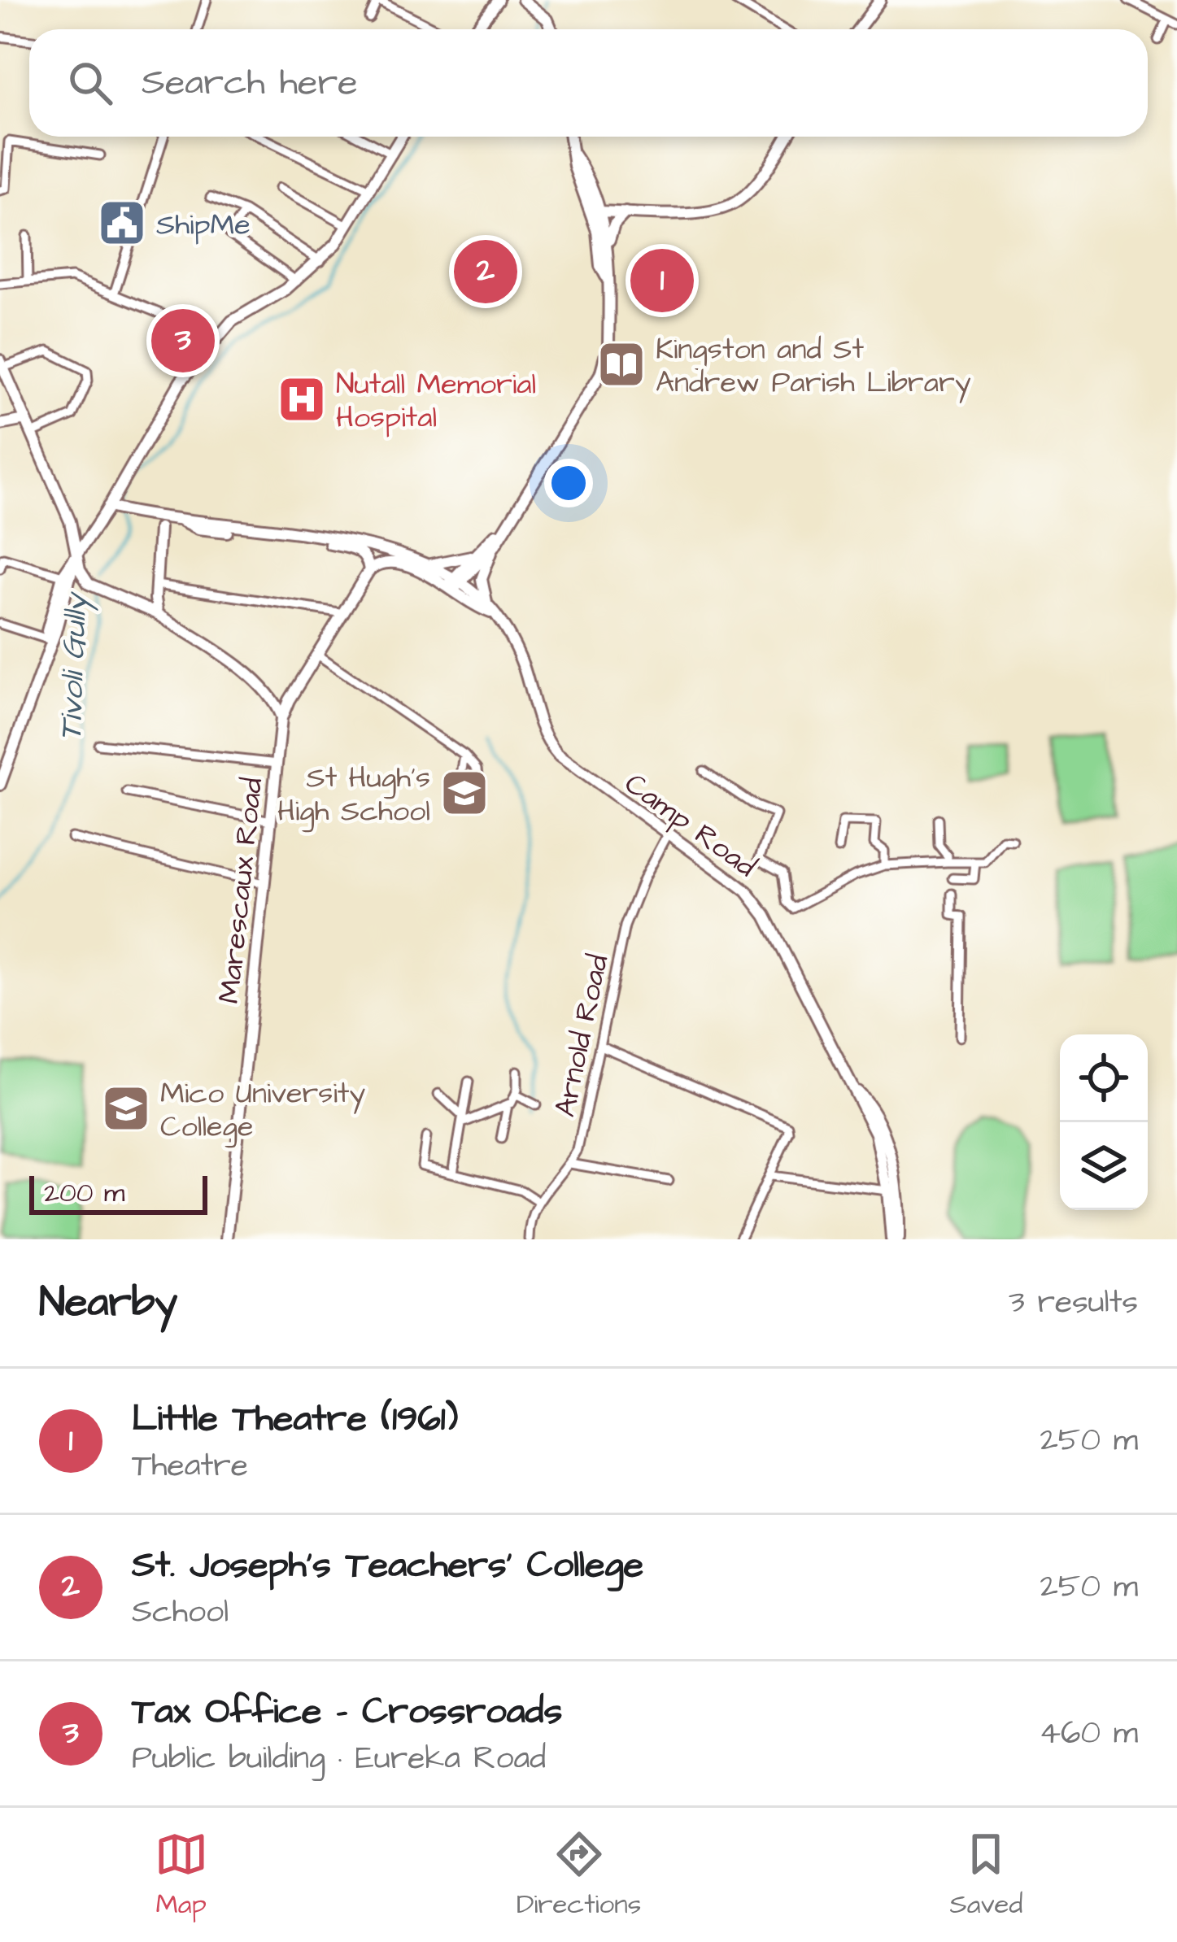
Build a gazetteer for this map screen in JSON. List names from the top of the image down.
{
  "streets": {
    "main road": ["Camp Road", "Marescaux Road"],
    "street": ["Arnold Road"]
  },
  "crossings": [
    ["Camp Road", "Arnold Road"]
  ],
  "water": ["Tivoli Gully"],
  "places": {
    "public building": ["ShipMe"],
    "library": ["Kingston and St Andrew Parish Library"],
    "hospital": ["Nutall Memorial Hospital"],
    "school or university": ["St Hugh's High School", "Mico University College"]
  },
  "scale_bar": "200 m",
  "page": {
    "search": "Search here",
    "pins": ["2", "1", "3"],
    "scale": "200 m",
    "heading": ["Nearby", "3 results"],
    "list": [
      {
        "mark": "1",
        "name": "Little Theatre (1961)",
        "note": "Theatre",
        "value": "250 m"
      },
      {
        "mark": "2",
        "name": "St. Joseph's Teachers' College",
        "note": "School",
        "value": "250 m"
      },
      {
        "mark": "3",
        "name": "Tax Office - Crossroads",
        "note": "Public building · Eureka Road",
        "value": "460 m"
      }
    ],
    "nav": ["Map", "Directions", "Saved"]
  }
}
